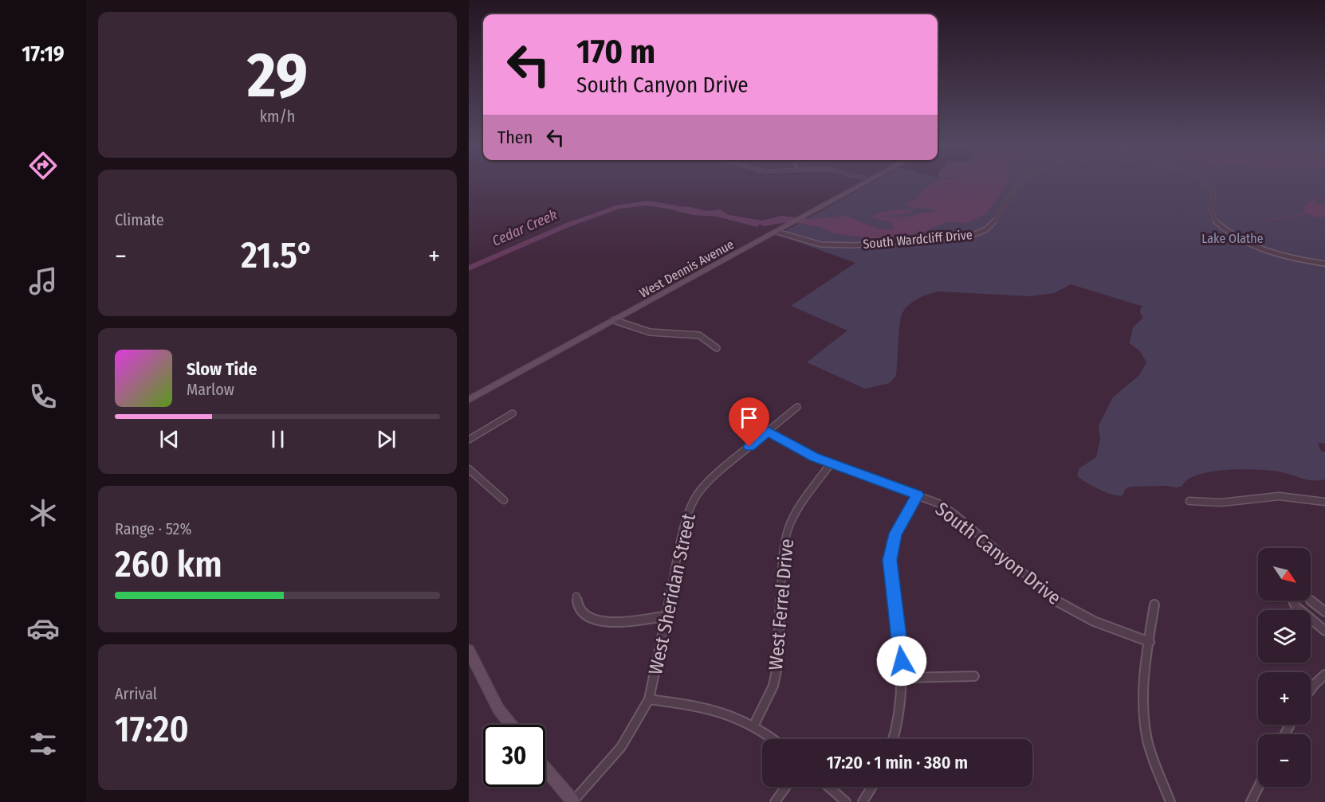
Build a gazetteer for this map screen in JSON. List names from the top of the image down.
{
  "streets": {
    "street": [
      "South Wardcliff Drive",
      "West Dennis Avenue",
      "South Canyon Drive",
      "West Sheridan Street",
      "West Ferrel Drive"
    ]
  },
  "crossings": [
    ["South Wardcliff Drive", "West Dennis Avenue"],
    ["South Canyon Drive", "West Sheridan Street"],
    ["South Canyon Drive", "West Ferrel Drive"]
  ],
  "water": ["Cedar Creek"],
  "parks": ["Lake Olathe"],
  "north": "bottom right",
  "page": {
    "tabs": "17:19",
    "tile": [
      ["29", "km/h"],
      "Climate",
      ["Range · 52%", "260 km"],
      ["Arrival", "17:20"]
    ],
    "turn": ["170 m", "South Canyon Drive"],
    "then": "Then",
    "heat": ["−", "21.5°", "+"],
    "song": ["Slow Tide", "Marlow"],
    "map_buttons": ["+", "−"],
    "limit": "30",
    "trip": "17:20 · 1 min · 380 m"
  }
}
